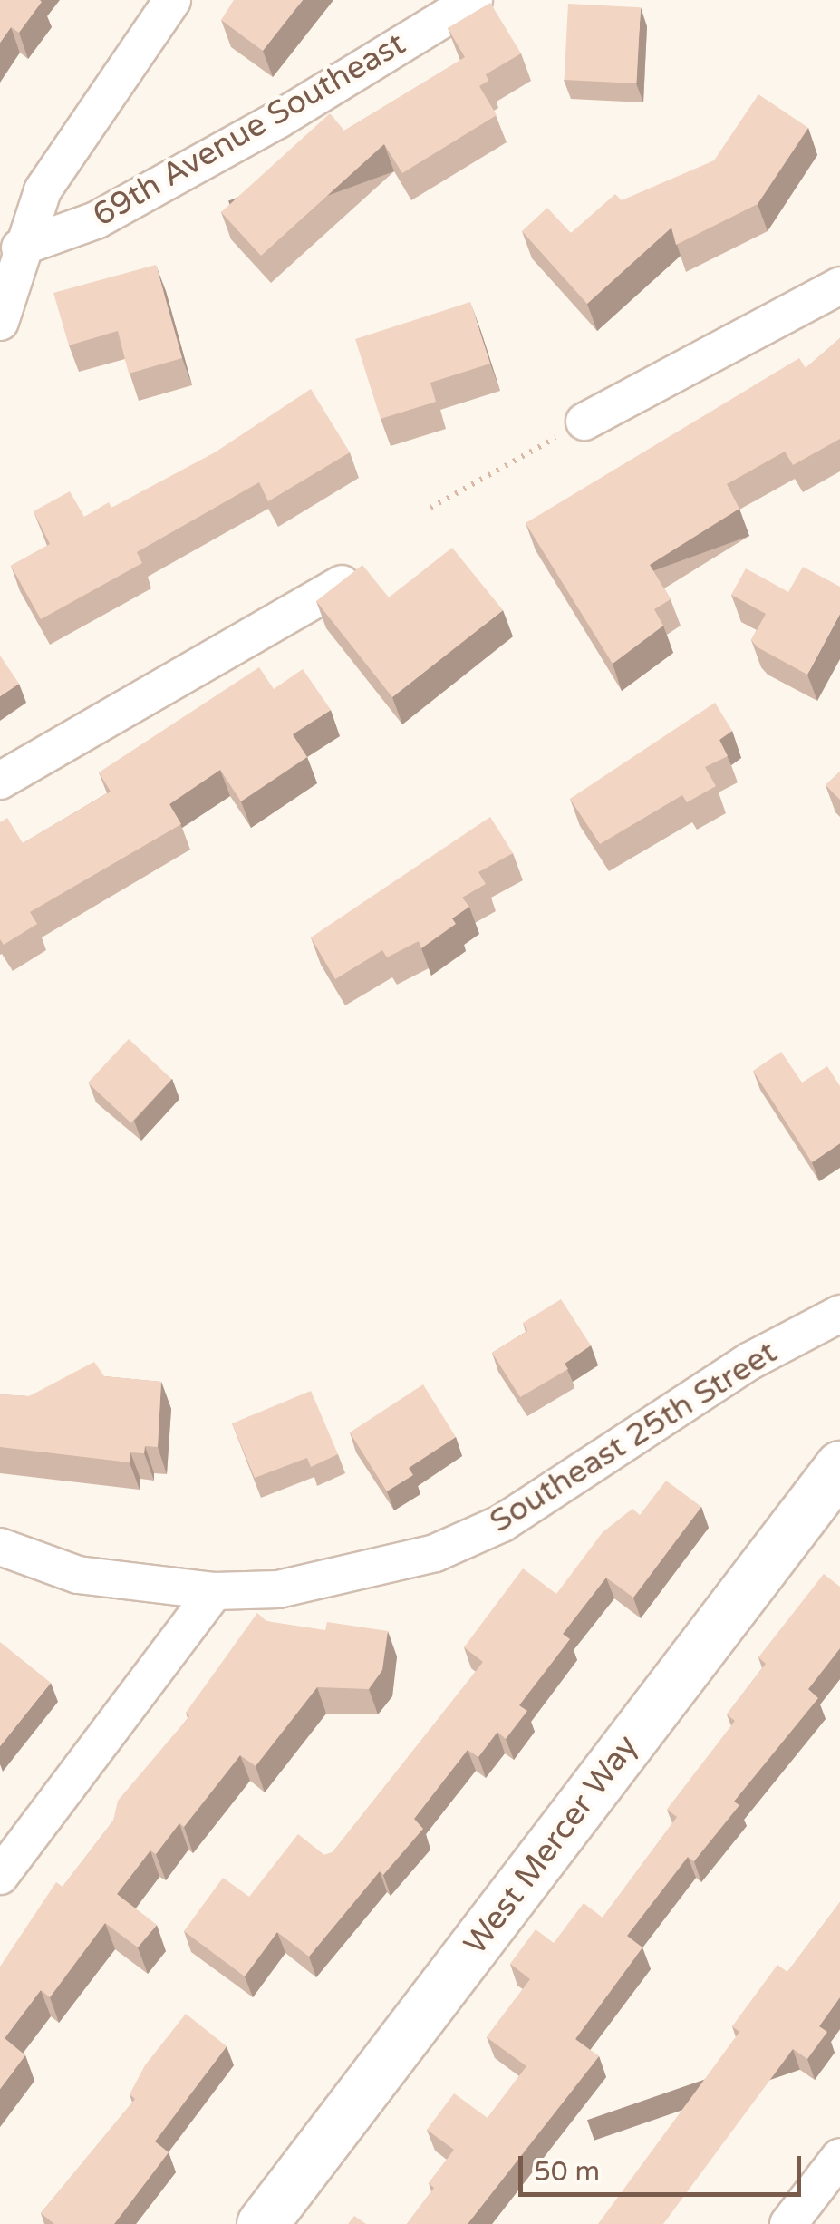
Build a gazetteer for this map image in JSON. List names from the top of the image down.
{
  "streets": {
    "street": ["69th Avenue Southeast", "Southeast 25th Street", "West Mercer Way"]
  },
  "scale_bar": "50 m"
}
